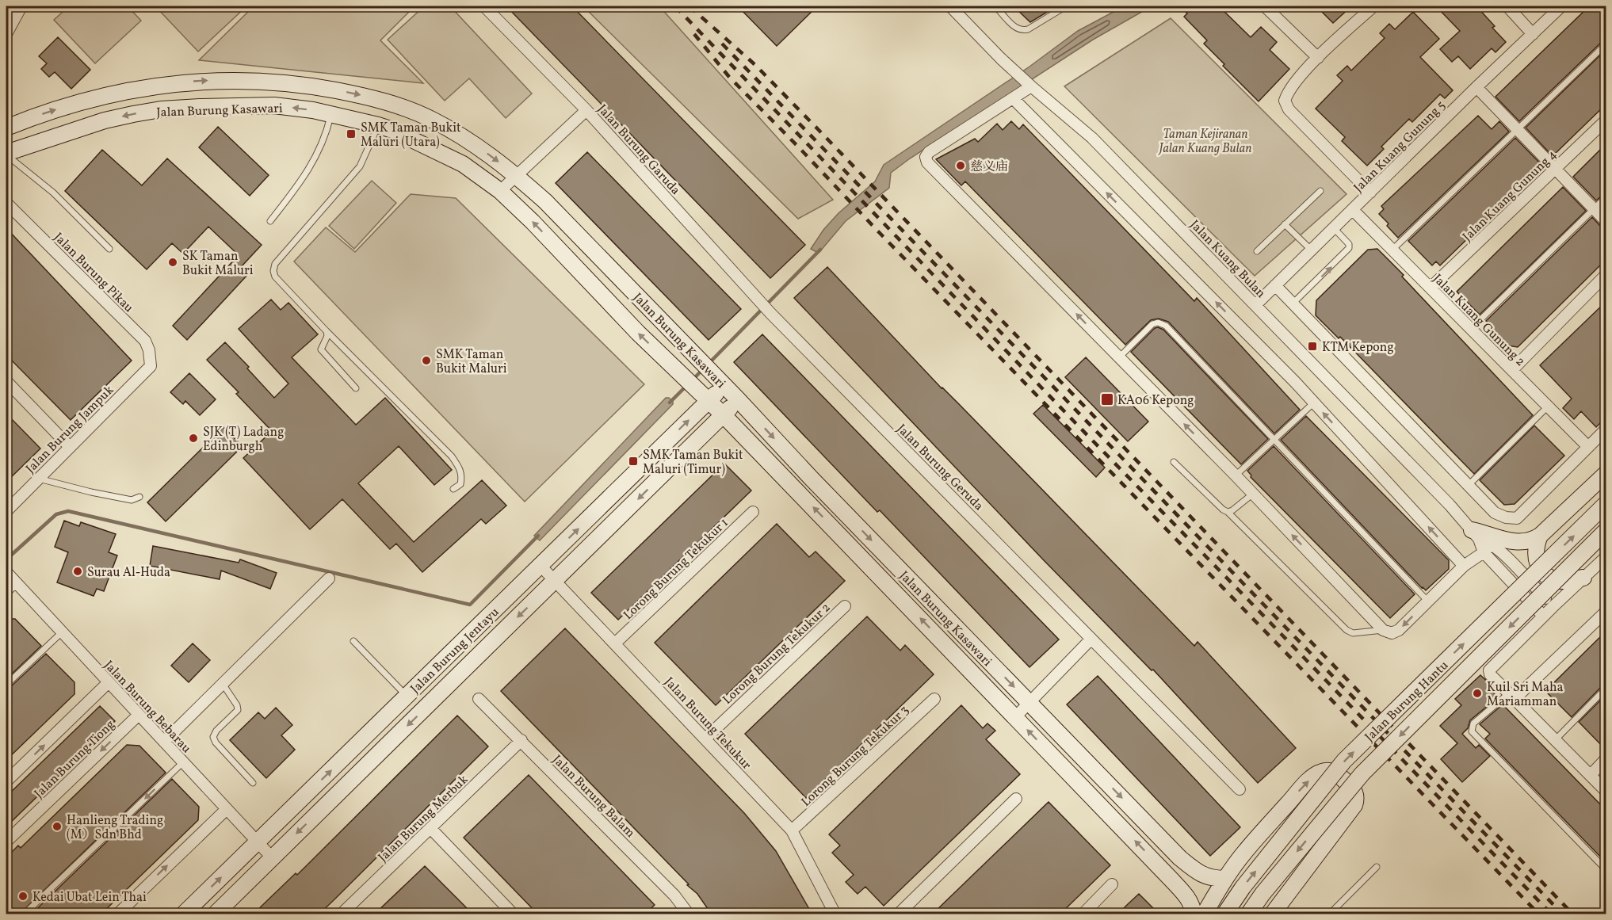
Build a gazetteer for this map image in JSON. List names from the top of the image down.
{
  "streets": {
    "street": [
      "Jalan Burung Kasawari",
      "Jalan Kuang Gunung 5",
      "Jalan Burung Garuda",
      "Jalan Kuang Gunung 4",
      "Jalan Kuang Bulan",
      "Jalan Burung Pikau",
      "Jalan Kuang Gunung 2",
      "Jalan Burung Jampuk",
      "Jalan Burung Geruda",
      "Lorong Burung Tekukur 1",
      "Jalan Burung Jentayu",
      "Lorong Burung Tekukur 2",
      "Jalan Burung Hantu",
      "Jalan Burung Bebarau",
      "Jalan Burung Tekukur",
      "Lorong Burung Tekukur 3",
      "Jalan Burung Tiong",
      "Jalan Burung Balam",
      "Jalan Burung Merbuk"
    ]
  },
  "crossings": [
    ["Jalan Burung Kasawari", "Jalan Burung Jentayu"],
    ["Jalan Kuang Gunung 5", "Jalan Kuang Bulan"],
    ["Jalan Kuang Gunung 5", "Jalan Kuang Gunung 2"],
    ["Jalan Burung Garuda", "Jalan Burung Geruda"],
    ["Jalan Kuang Gunung 4", "Jalan Kuang Gunung 2"],
    ["Jalan Burung Pikau", "Jalan Burung Jampuk"],
    ["Lorong Burung Tekukur 1", "Jalan Burung Tekukur"],
    ["Jalan Burung Jentayu", "Jalan Burung Bebarau"],
    ["Jalan Burung Jentayu", "Jalan Burung Tekukur"],
    ["Lorong Burung Tekukur 2", "Jalan Burung Tekukur"],
    ["Jalan Burung Bebarau", "Jalan Burung Tiong"],
    ["Jalan Burung Tekukur", "Lorong Burung Tekukur 3"],
    ["Jalan Burung Balam", "Jalan Burung Merbuk"]
  ],
  "parks": ["Taman Kejiranan Jalan Kuang Bulan"],
  "places": {
    "transit": [
      "SMK Taman Bukit Maluri (Utara)",
      "KTM Kepong",
      "KA06 Kepong",
      "SMK Taman Bukit Maluri (Timur)"
    ],
    "other": [
      "慈义庙",
      "SK Taman Bukit Maluri",
      "SMK Taman Bukit Maluri",
      "SJK (T) Ladang Edinburgh",
      "Surau Al-Huda",
      "Kuil Sri Maha Mariamman",
      "Hanlieng Trading (M）Sdn Bhd",
      "Kedai Ubat Lein Thai"
    ]
  }
}
